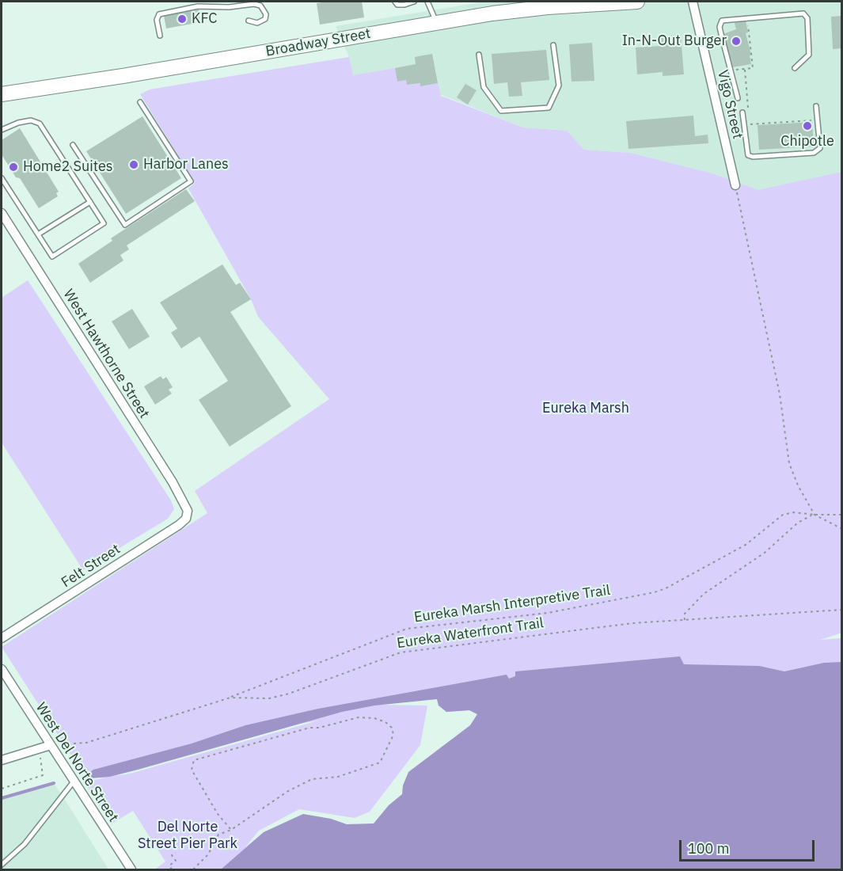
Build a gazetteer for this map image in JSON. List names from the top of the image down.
{
  "streets": {
    "highway": ["Broadway Street"],
    "street": [
      "Vigo Street",
      "West Hawthorne Street",
      "Felt Street",
      "West Del Norte Street"
    ],
    "path": ["Eureka Marsh Interpretive Trail", "Eureka Waterfront Trail"]
  },
  "crossings": [
    ["West Hawthorne Street", "Felt Street"],
    ["Eureka Marsh Interpretive Trail", "Eureka Waterfront Trail"],
    ["Eureka Waterfront Trail", "West Del Norte Street"]
  ],
  "parks": ["Eureka Marsh", "Del Norte Street Pier Park"],
  "places": [
    "KFC",
    "In-N-Out Burger",
    "Chipotle",
    "Harbor Lanes",
    "Home2 Suites"
  ],
  "scale_bar": "100 m"
}
